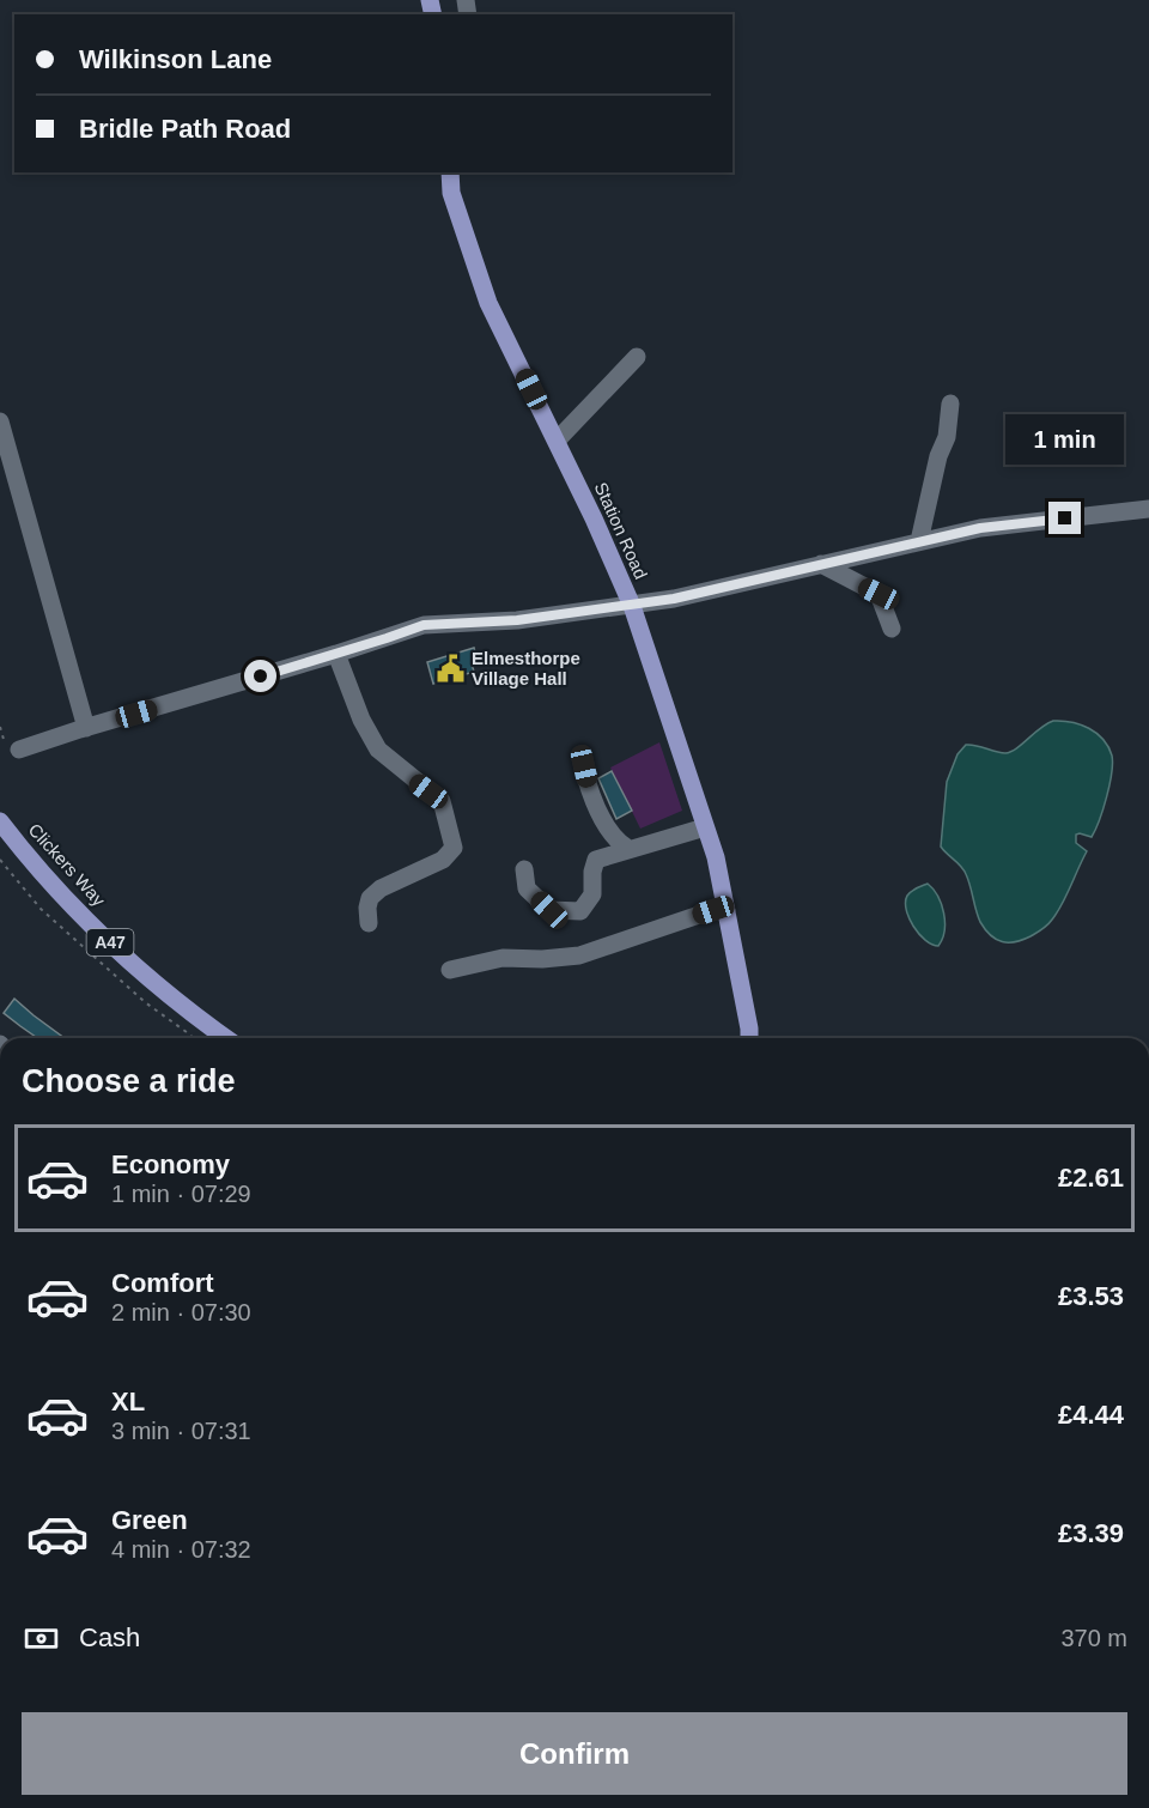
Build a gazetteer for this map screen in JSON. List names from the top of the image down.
{
  "streets": {
    "main road": ["Station Road", "Clickers Way", "A47"]
  },
  "places": {
    "public building": ["Elmesthorpe Village Hall"]
  },
  "page": {
    "banner": ["Wilkinson Lane", "Bridle Path Road"],
    "bubble": "1 min",
    "heading": "Choose a ride",
    "list": [
      {
        "name": "Economy",
        "note": "1 min · 07:29",
        "value": "£2.61"
      },
      {
        "name": "Comfort",
        "note": "2 min · 07:30",
        "value": "£3.53"
      },
      {
        "name": "XL",
        "note": "3 min · 07:31",
        "value": "£4.44"
      },
      {
        "name": "Green",
        "note": "4 min · 07:32",
        "value": "£3.39"
      }
    ],
    "pay": ["Cash", "370 m"],
    "buttons": "Confirm"
  }
}
